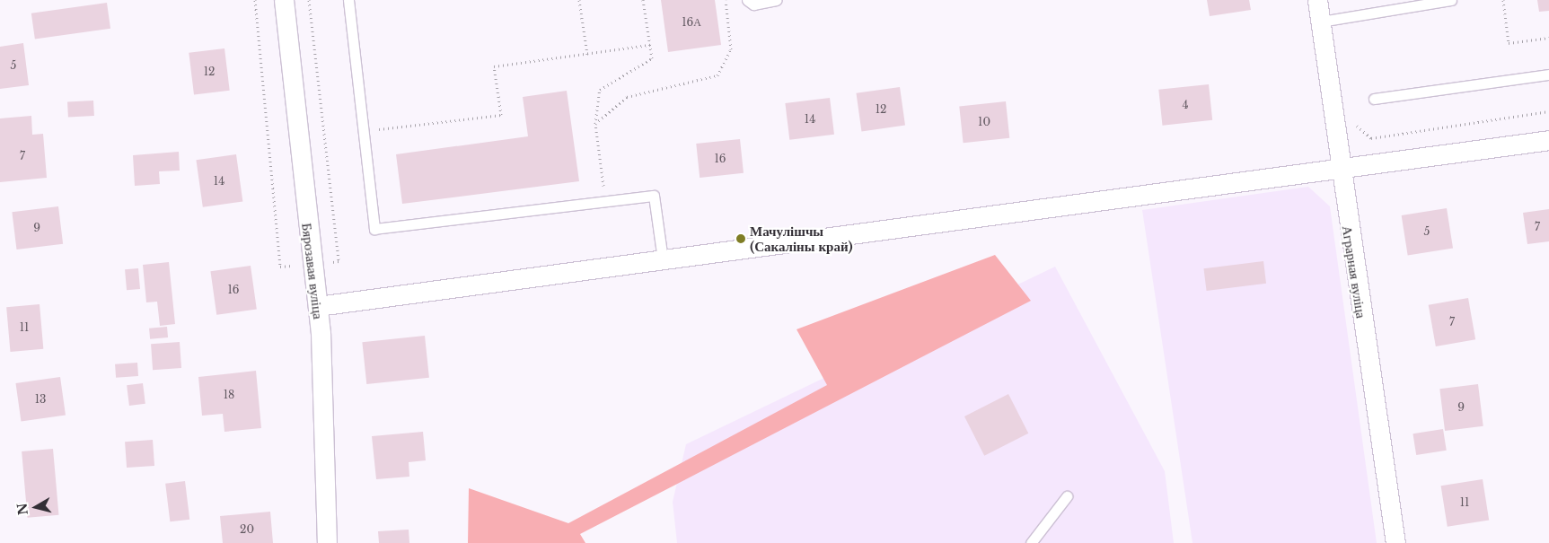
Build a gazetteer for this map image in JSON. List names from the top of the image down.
{
  "streets": {
    "street": ["Бярозавая вуліца", "Аграрная вуліца"]
  },
  "places": ["Мачулішчы (Сакаліны край)"],
  "house_numbers": [
    "16А",
    "5",
    "12",
    "4",
    "12",
    "14",
    "10",
    "7",
    "16",
    "14",
    "7",
    "9",
    "5",
    "16",
    "7",
    "11",
    "18",
    "13",
    "9",
    "11",
    "20"
  ],
  "north": "left"
}
